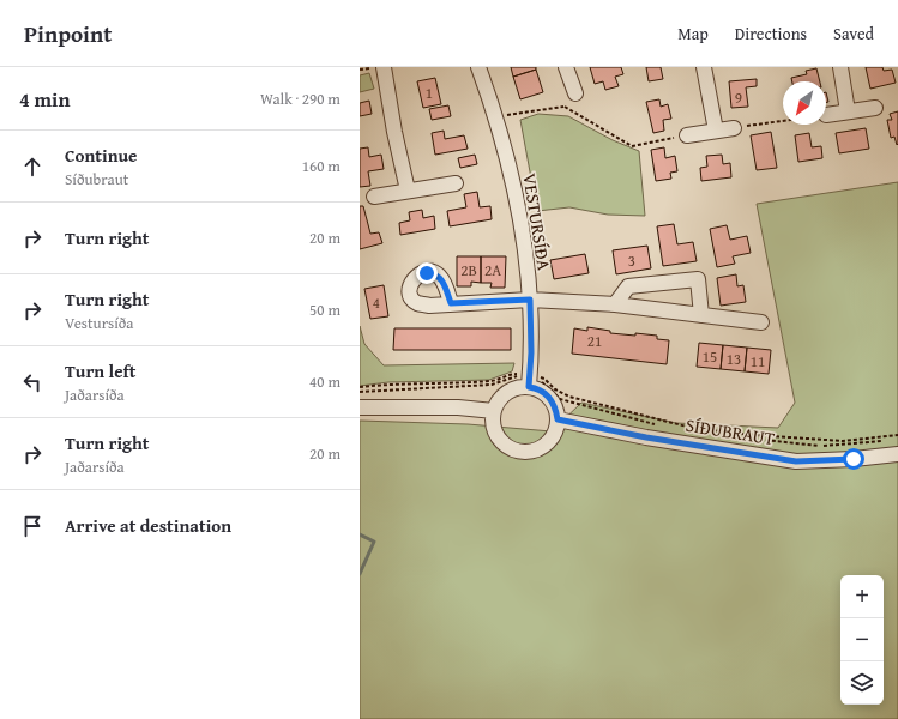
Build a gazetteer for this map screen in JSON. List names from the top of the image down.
{
  "streets": {
    "street": ["VESTURSÍÐA", "SÍÐUBRAUT"]
  },
  "crossings": [
    ["VESTURSÍÐA", "SÍÐUBRAUT"]
  ],
  "house_numbers": [
    "1",
    "9",
    "3",
    "2B",
    "2A",
    "4",
    "21",
    "15",
    "13",
    "11"
  ],
  "north": "bottom left",
  "page": {
    "header": "Pinpoint",
    "nav": ["Map", "Directions", "Saved"],
    "heading": ["4 min", "Walk · 290 m"],
    "list": [
      ["Continue", "Síðubraut", "160 m"],
      ["Turn right", "20 m"],
      ["Turn right", "Vestursíða", "50 m"],
      ["Turn left", "Jaðarsíða", "40 m"],
      ["Turn right", "Jaðarsíða", "20 m"],
      "Arrive at destination"
    ],
    "map_buttons": ["+", "−"]
  }
}
